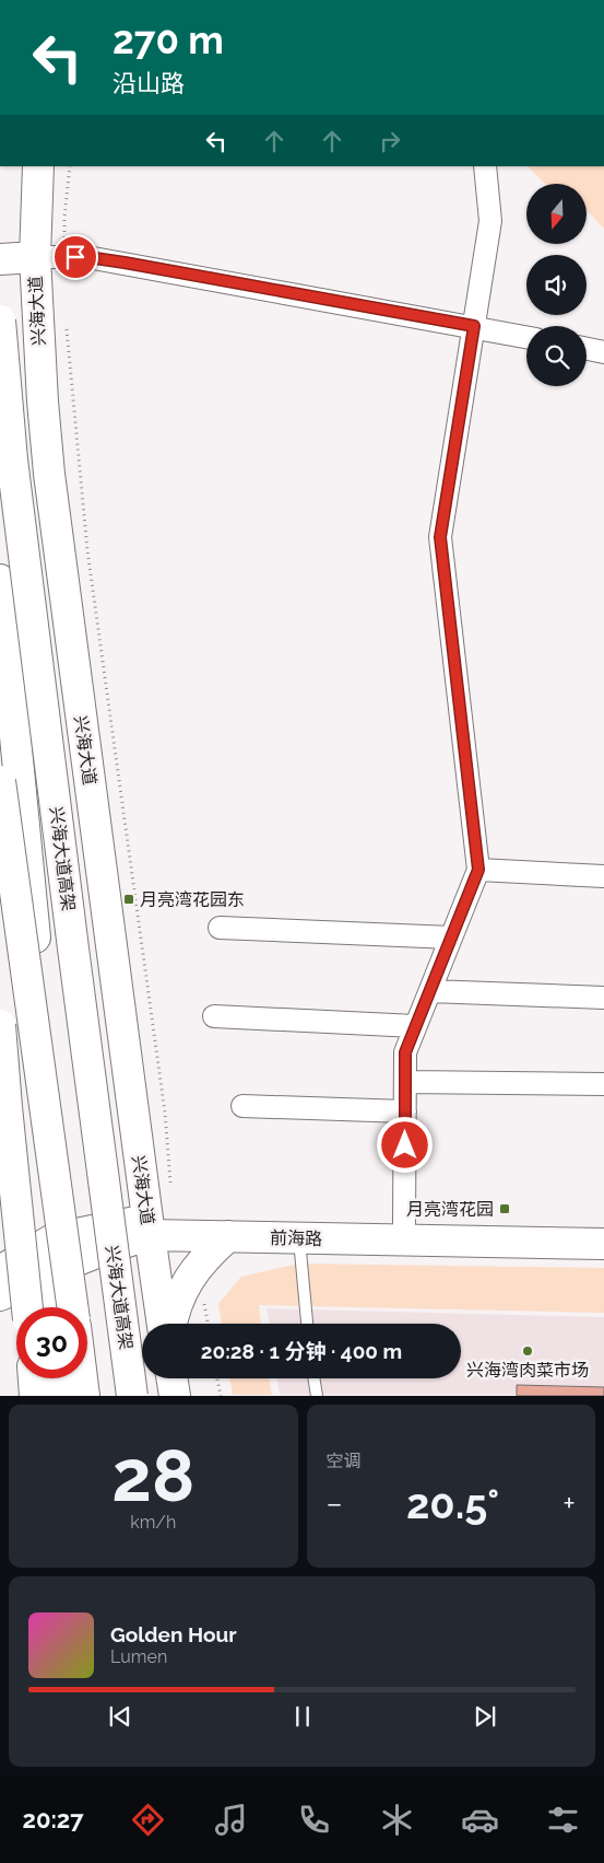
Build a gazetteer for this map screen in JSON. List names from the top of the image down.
{
  "streets": {
    "street": ["兴海大道", "兴海大道高架", "前海路"]
  },
  "crossings": [
    ["兴海大道", "前海路"]
  ],
  "places": {
    "transit": ["月亮湾花园东", "月亮湾花园"],
    "other": ["兴海湾肉菜市场"]
  },
  "north": "bottom",
  "page": {
    "turn": ["270 m", "沿山路"],
    "limit": "30",
    "trip": "20:28 · 1 分钟 · 400 m",
    "tile": [
      ["28", "km/h"],
      "空调"
    ],
    "heat": ["−", "20.5°", "+"],
    "song": ["Golden Hour", "Lumen"],
    "tabs": "20:27"
  }
}
